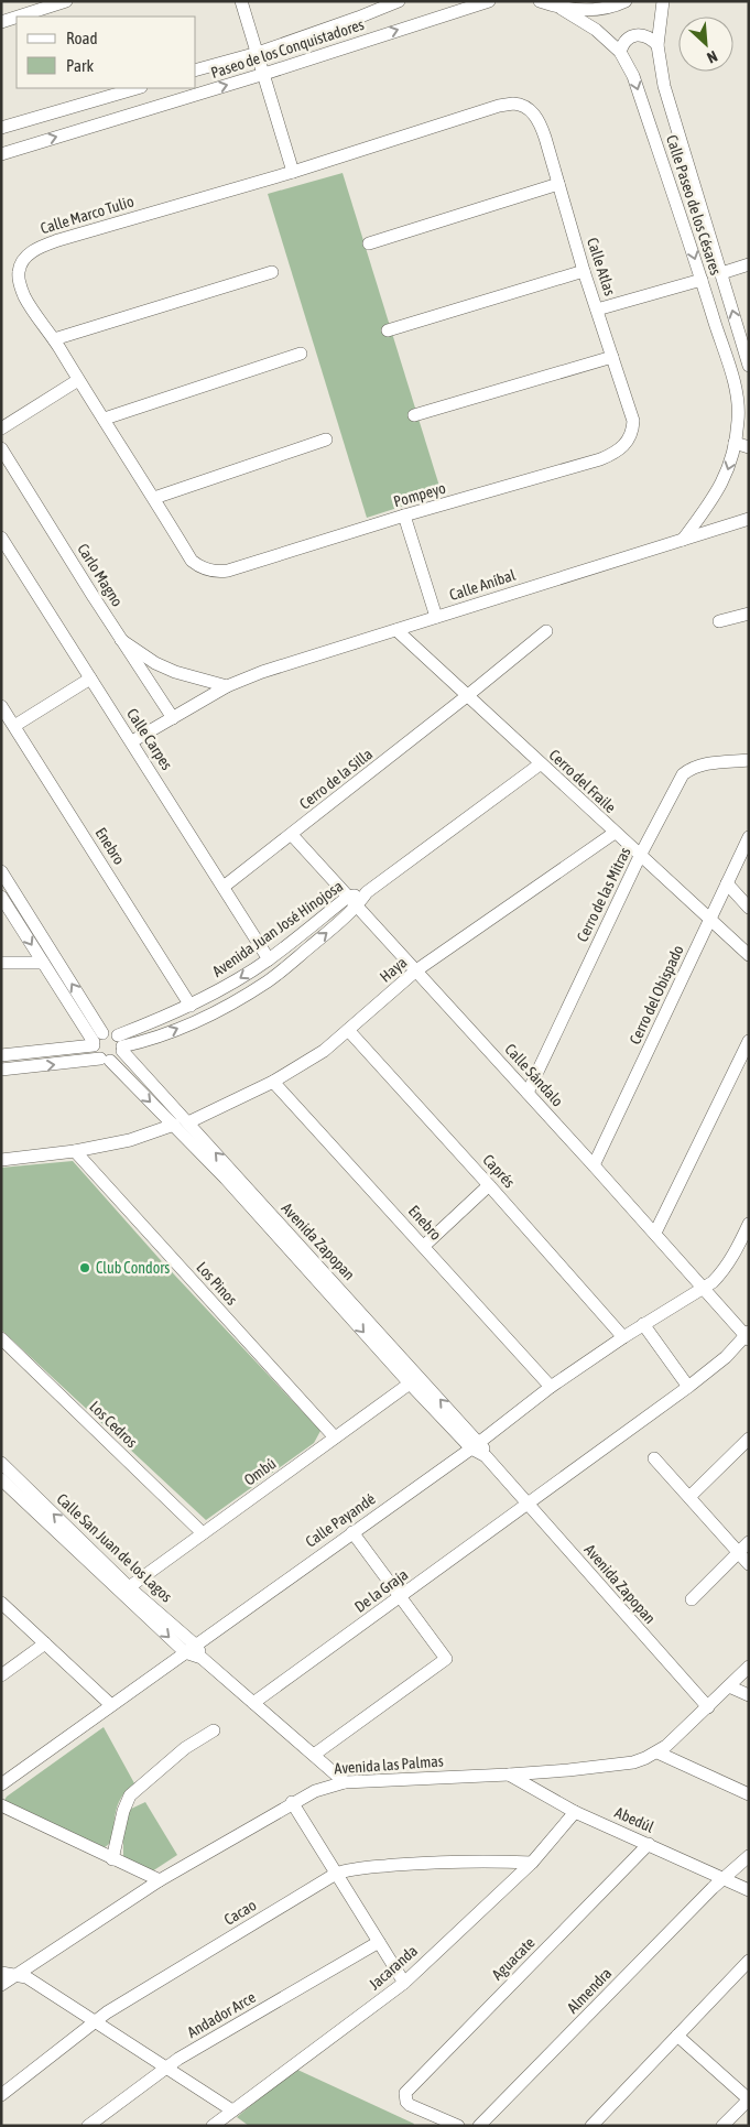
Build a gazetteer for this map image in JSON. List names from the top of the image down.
{
  "streets": {
    "street": [
      "Paseo de los Conquistadores",
      "Calle Paseo de los Césares",
      "Calle Marco Tulio",
      "Calle Atlas",
      "Pompeyo",
      "Carlo Magno",
      "Calle Aníbal",
      "Calle Carpes",
      "Cerro de la Silla",
      "Cerro del Fraile",
      "Enebro",
      "Cerro de las Mitras",
      "Avenida Juan José Hinojosa",
      "Haya",
      "Cerro del Obispado",
      "Calle Sándalo",
      "Caprés",
      "Avenida Zapopan",
      "Los Pinos",
      "Los Cedros",
      "Ombú",
      "Calle Payandé",
      "Calle San Juan de los Lagos",
      "De la Graja",
      "Avenida las Palmas",
      "Abedúl",
      "Cacao",
      "Aguacate",
      "Jacaranda",
      "Almendra",
      "Andador Arce"
    ]
  },
  "crossings": [
    ["Calle Paseo de los Césares", "Calle Aníbal"],
    ["Calle Marco Tulio", "Calle Atlas"],
    ["Calle Marco Tulio", "Pompeyo"],
    ["Calle Atlas", "Pompeyo"],
    ["Carlo Magno", "Calle Aníbal"],
    ["Calle Aníbal", "Calle Carpes"],
    ["Calle Aníbal", "Cerro del Fraile"],
    ["Calle Carpes", "Cerro de la Silla"],
    ["Calle Carpes", "Avenida Juan José Hinojosa"],
    ["Cerro de la Silla", "Cerro del Fraile"],
    ["Cerro de la Silla", "Calle Sándalo"],
    ["Cerro del Fraile", "Cerro de las Mitras"],
    ["Cerro del Fraile", "Avenida Juan José Hinojosa"],
    ["Cerro del Fraile", "Haya"],
    ["Cerro del Fraile", "Cerro del Obispado"],
    ["Enebro", "Avenida Juan José Hinojosa"],
    ["Enebro", "Haya"],
    ["Enebro", "Calle Payandé"],
    ["Cerro de las Mitras", "Calle Sándalo"],
    ["Avenida Juan José Hinojosa", "Calle Sándalo"],
    ["Avenida Juan José Hinojosa", "Avenida Zapopan"],
    ["Haya", "Calle Sándalo"],
    ["Haya", "Caprés"],
    ["Haya", "Avenida Zapopan"],
    ["Cerro del Obispado", "Calle Sándalo"],
    ["Calle Sándalo", "Calle Payandé"],
    ["Calle Sándalo", "De la Graja"],
    ["Caprés", "Calle Payandé"],
    ["Avenida Zapopan", "Ombú"],
    ["Avenida Zapopan", "Calle Payandé"],
    ["Avenida Zapopan", "De la Graja"],
    ["Avenida Zapopan", "Avenida las Palmas"],
    ["Los Pinos", "Ombú"],
    ["Los Cedros", "Ombú"],
    ["Ombú", "Calle San Juan de los Lagos"],
    ["Calle Payandé", "Calle San Juan de los Lagos"],
    ["Calle San Juan de los Lagos", "De la Graja"],
    ["Calle San Juan de los Lagos", "Avenida las Palmas"],
    ["Avenida las Palmas", "Abedúl"],
    ["Abedúl", "Aguacate"],
    ["Abedúl", "Jacaranda"],
    ["Abedúl", "Almendra"],
    ["Cacao", "Jacaranda"]
  ],
  "places": ["Club Condors"],
  "legend": ["Road", "Park"],
  "north": "bottom right"
}
